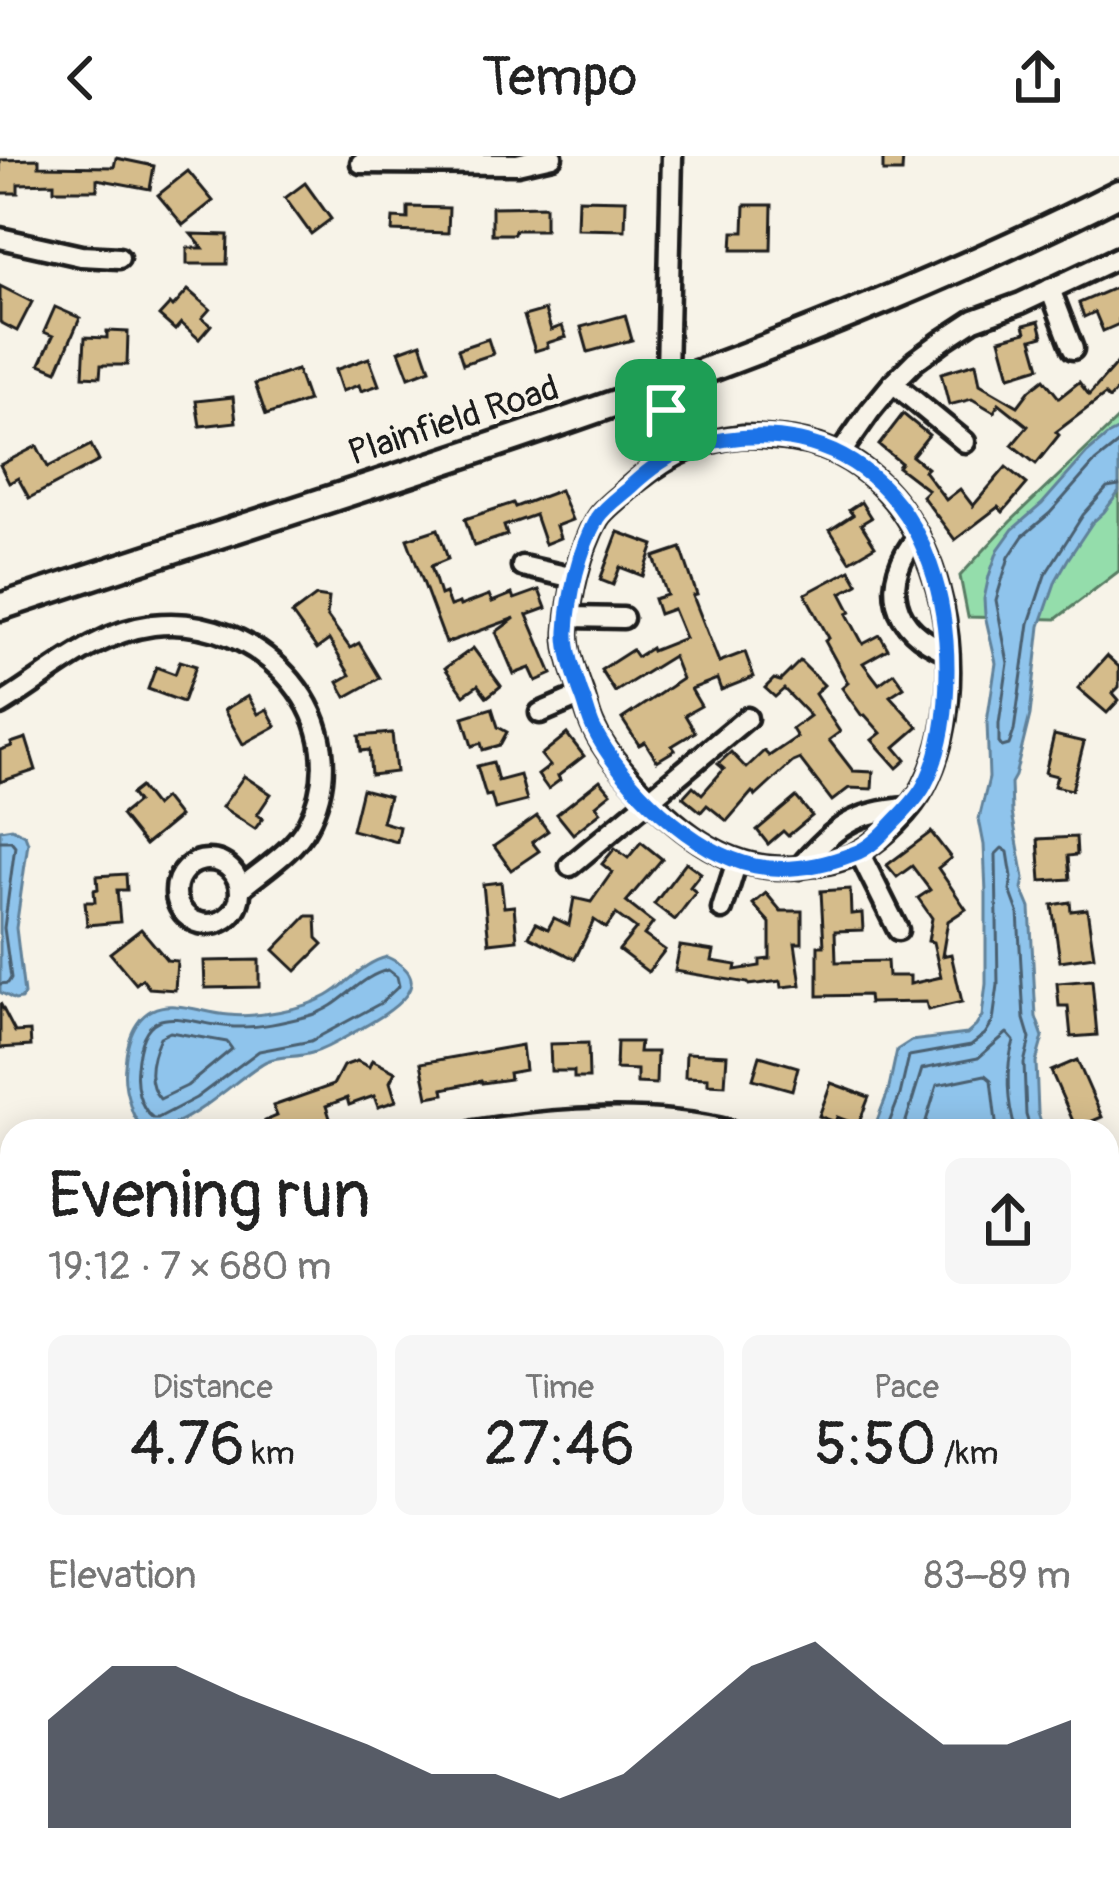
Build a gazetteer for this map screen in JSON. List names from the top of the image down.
{
  "streets": {
    "main road": ["Plainfield Road"]
  },
  "page": {
    "header": "Tempo",
    "heading": ["Evening run", "19:12 · 7 × 680 m"],
    "stats": [
      ["Distance", "4.76 km"],
      ["Time", "27:46"],
      ["Pace", "5:50 /km"]
    ],
    "chart": ["Elevation", "83–89 m"]
  }
}
